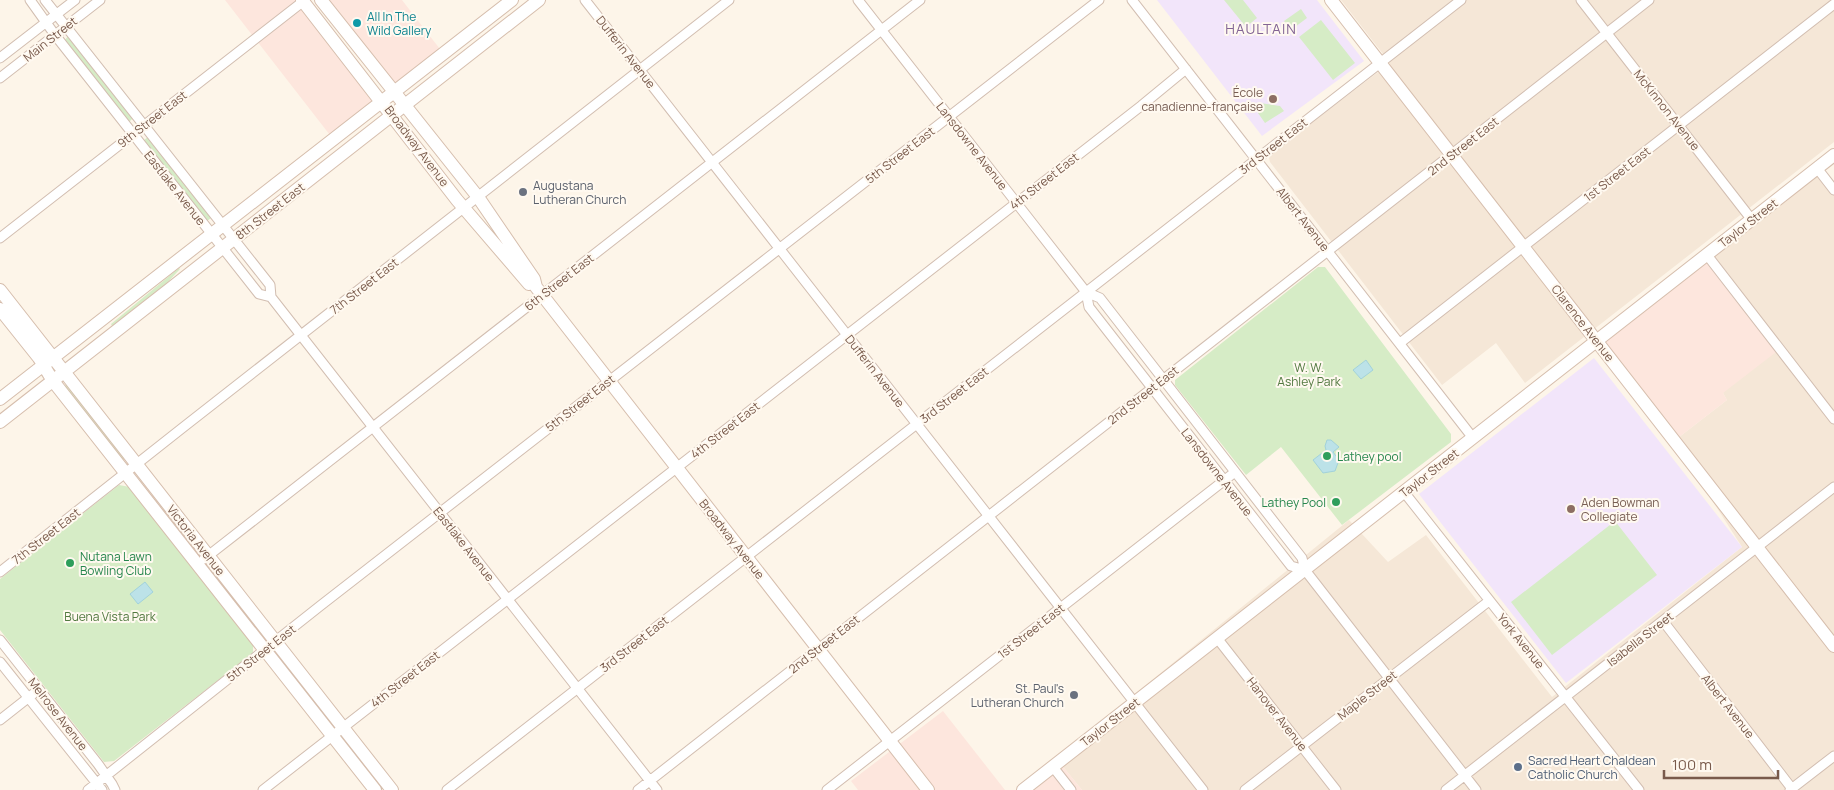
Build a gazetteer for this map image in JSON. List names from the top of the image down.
{
  "streets": {
    "main road": [
      "Broadway Avenue",
      "8th Street East",
      "Taylor Street",
      "Clarence Avenue",
      "Victoria Avenue"
    ],
    "street": [
      "Main Street",
      "Dufferin Avenue",
      "McKinnon Avenue",
      "9th Street East",
      "Lansdowne Avenue",
      "3rd Street East",
      "2nd Street East",
      "5th Street East",
      "1st Street East",
      "4th Street East",
      "Eastlake Avenue",
      "Albert Avenue",
      "6th Street East",
      "7th Street East",
      "Isabella Street",
      "York Avenue",
      "Maple Street",
      "Melrose Avenue",
      "Hanover Avenue"
    ]
  },
  "crossings": [
    ["Main Street", "Eastlake Avenue"],
    ["Dufferin Avenue", "3rd Street East"],
    ["Dufferin Avenue", "2nd Street East"],
    ["Dufferin Avenue", "5th Street East"],
    ["Dufferin Avenue", "1st Street East"],
    ["Dufferin Avenue", "4th Street East"],
    ["Dufferin Avenue", "Taylor Street"],
    ["Dufferin Avenue", "6th Street East"],
    ["Dufferin Avenue", "7th Street East"],
    ["McKinnon Avenue", "2nd Street East"],
    ["McKinnon Avenue", "1st Street East"],
    ["McKinnon Avenue", "Taylor Street"],
    ["9th Street East", "Broadway Avenue"],
    ["9th Street East", "Eastlake Avenue"],
    ["Broadway Avenue", "3rd Street East"],
    ["Broadway Avenue", "2nd Street East"],
    ["Broadway Avenue", "5th Street East"],
    ["Broadway Avenue", "1st Street East"],
    ["Broadway Avenue", "4th Street East"],
    ["Broadway Avenue", "8th Street East"],
    ["Broadway Avenue", "6th Street East"],
    ["Broadway Avenue", "7th Street East"],
    ["Lansdowne Avenue", "3rd Street East"],
    ["Lansdowne Avenue", "2nd Street East"],
    ["Lansdowne Avenue", "5th Street East"],
    ["Lansdowne Avenue", "1st Street East"],
    ["Lansdowne Avenue", "4th Street East"],
    ["Lansdowne Avenue", "Taylor Street"],
    ["Lansdowne Avenue", "6th Street East"],
    ["Lansdowne Avenue", "Isabella Street"],
    ["Lansdowne Avenue", "Maple Street"],
    ["3rd Street East", "Eastlake Avenue"],
    ["3rd Street East", "Albert Avenue"],
    ["3rd Street East", "Clarence Avenue"],
    ["2nd Street East", "Eastlake Avenue"],
    ["2nd Street East", "Albert Avenue"],
    ["2nd Street East", "Clarence Avenue"],
    ["5th Street East", "Eastlake Avenue"],
    ["5th Street East", "Victoria Avenue"],
    ["5th Street East", "Melrose Avenue"],
    ["1st Street East", "Albert Avenue"],
    ["1st Street East", "Clarence Avenue"],
    ["4th Street East", "Eastlake Avenue"],
    ["4th Street East", "Albert Avenue"],
    ["4th Street East", "Victoria Avenue"],
    ["Eastlake Avenue", "8th Street East"],
    ["Eastlake Avenue", "6th Street East"],
    ["Eastlake Avenue", "7th Street East"],
    ["8th Street East", "Victoria Avenue"],
    ["Albert Avenue", "Taylor Street"],
    ["Albert Avenue", "Isabella Street"],
    ["Taylor Street", "Clarence Avenue"],
    ["Taylor Street", "York Avenue"],
    ["Taylor Street", "Hanover Avenue"],
    ["6th Street East", "Victoria Avenue"],
    ["7th Street East", "Victoria Avenue"],
    ["Clarence Avenue", "Isabella Street"],
    ["Isabella Street", "York Avenue"],
    ["York Avenue", "Maple Street"],
    ["Maple Street", "Hanover Avenue"]
  ],
  "districts": ["HAULTAIN"],
  "parks": ["W. W. Ashley Park", "Buena Vista Park"],
  "places": [
    "All In The Wild Gallery",
    "École canadienne-française",
    "Augustana Lutheran Church",
    "Lathey pool",
    "Lathey Pool",
    "Aden Bowman Collegiate",
    "Nutana Lawn Bowling Club",
    "St. Paul's Lutheran Church",
    "Sacred Heart Chaldean Catholic Church"
  ],
  "scale_bar": "100 m"
}
